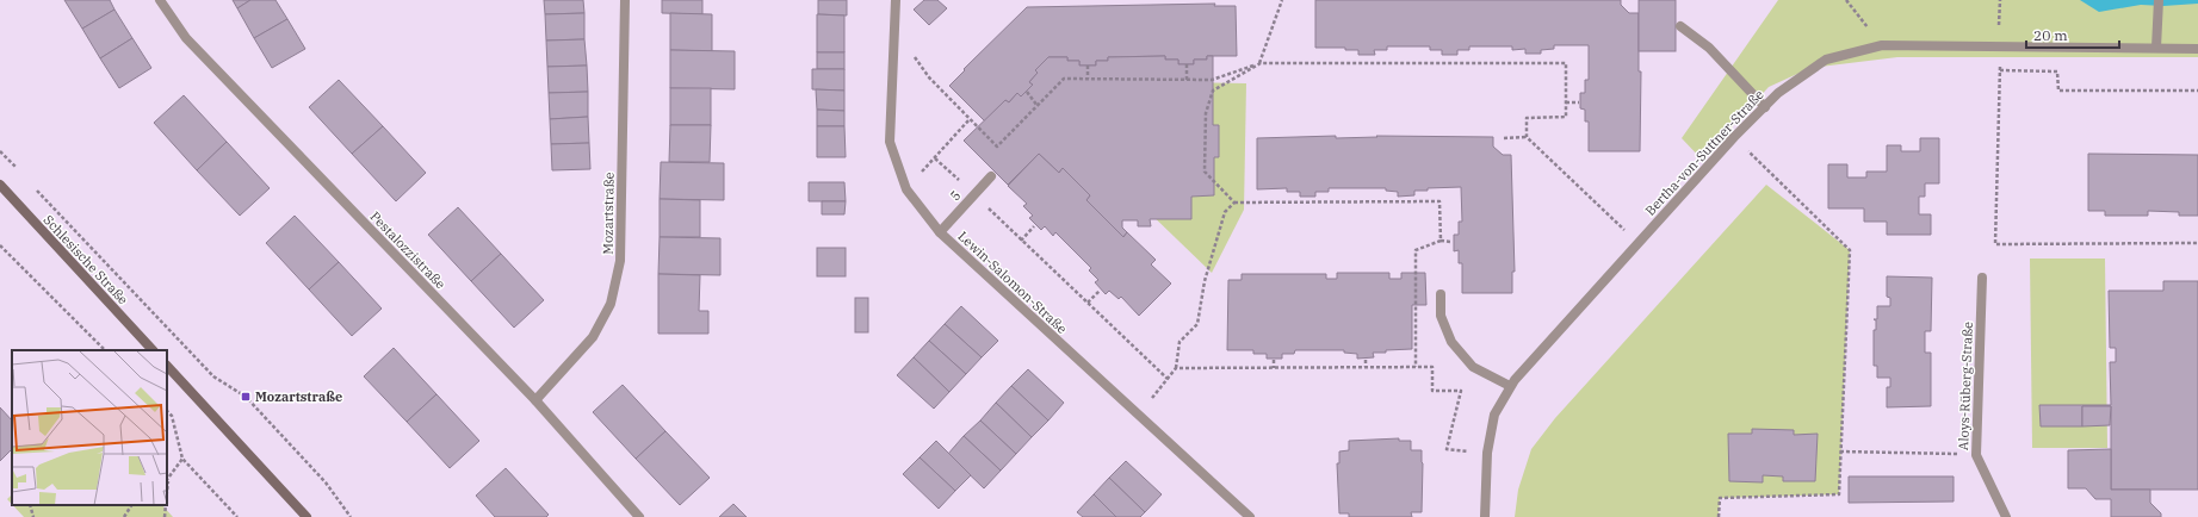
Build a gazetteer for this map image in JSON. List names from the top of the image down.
{
  "streets": {
    "main road": ["Schlesische Straße"],
    "street": [
      "Bertha-von-Suttner-Straße",
      "5",
      "Mozartstraße",
      "Pestalozzistraße",
      "Lewin-Salomon-Straße",
      "Aloys-Rüberg-Straße"
    ]
  },
  "crossings": [
    ["5", "Lewin-Salomon-Straße"],
    ["Mozartstraße", "Pestalozzistraße"]
  ],
  "places": {
    "transit": ["Mozartstraße"]
  },
  "scale_bar": "20 m"
}
